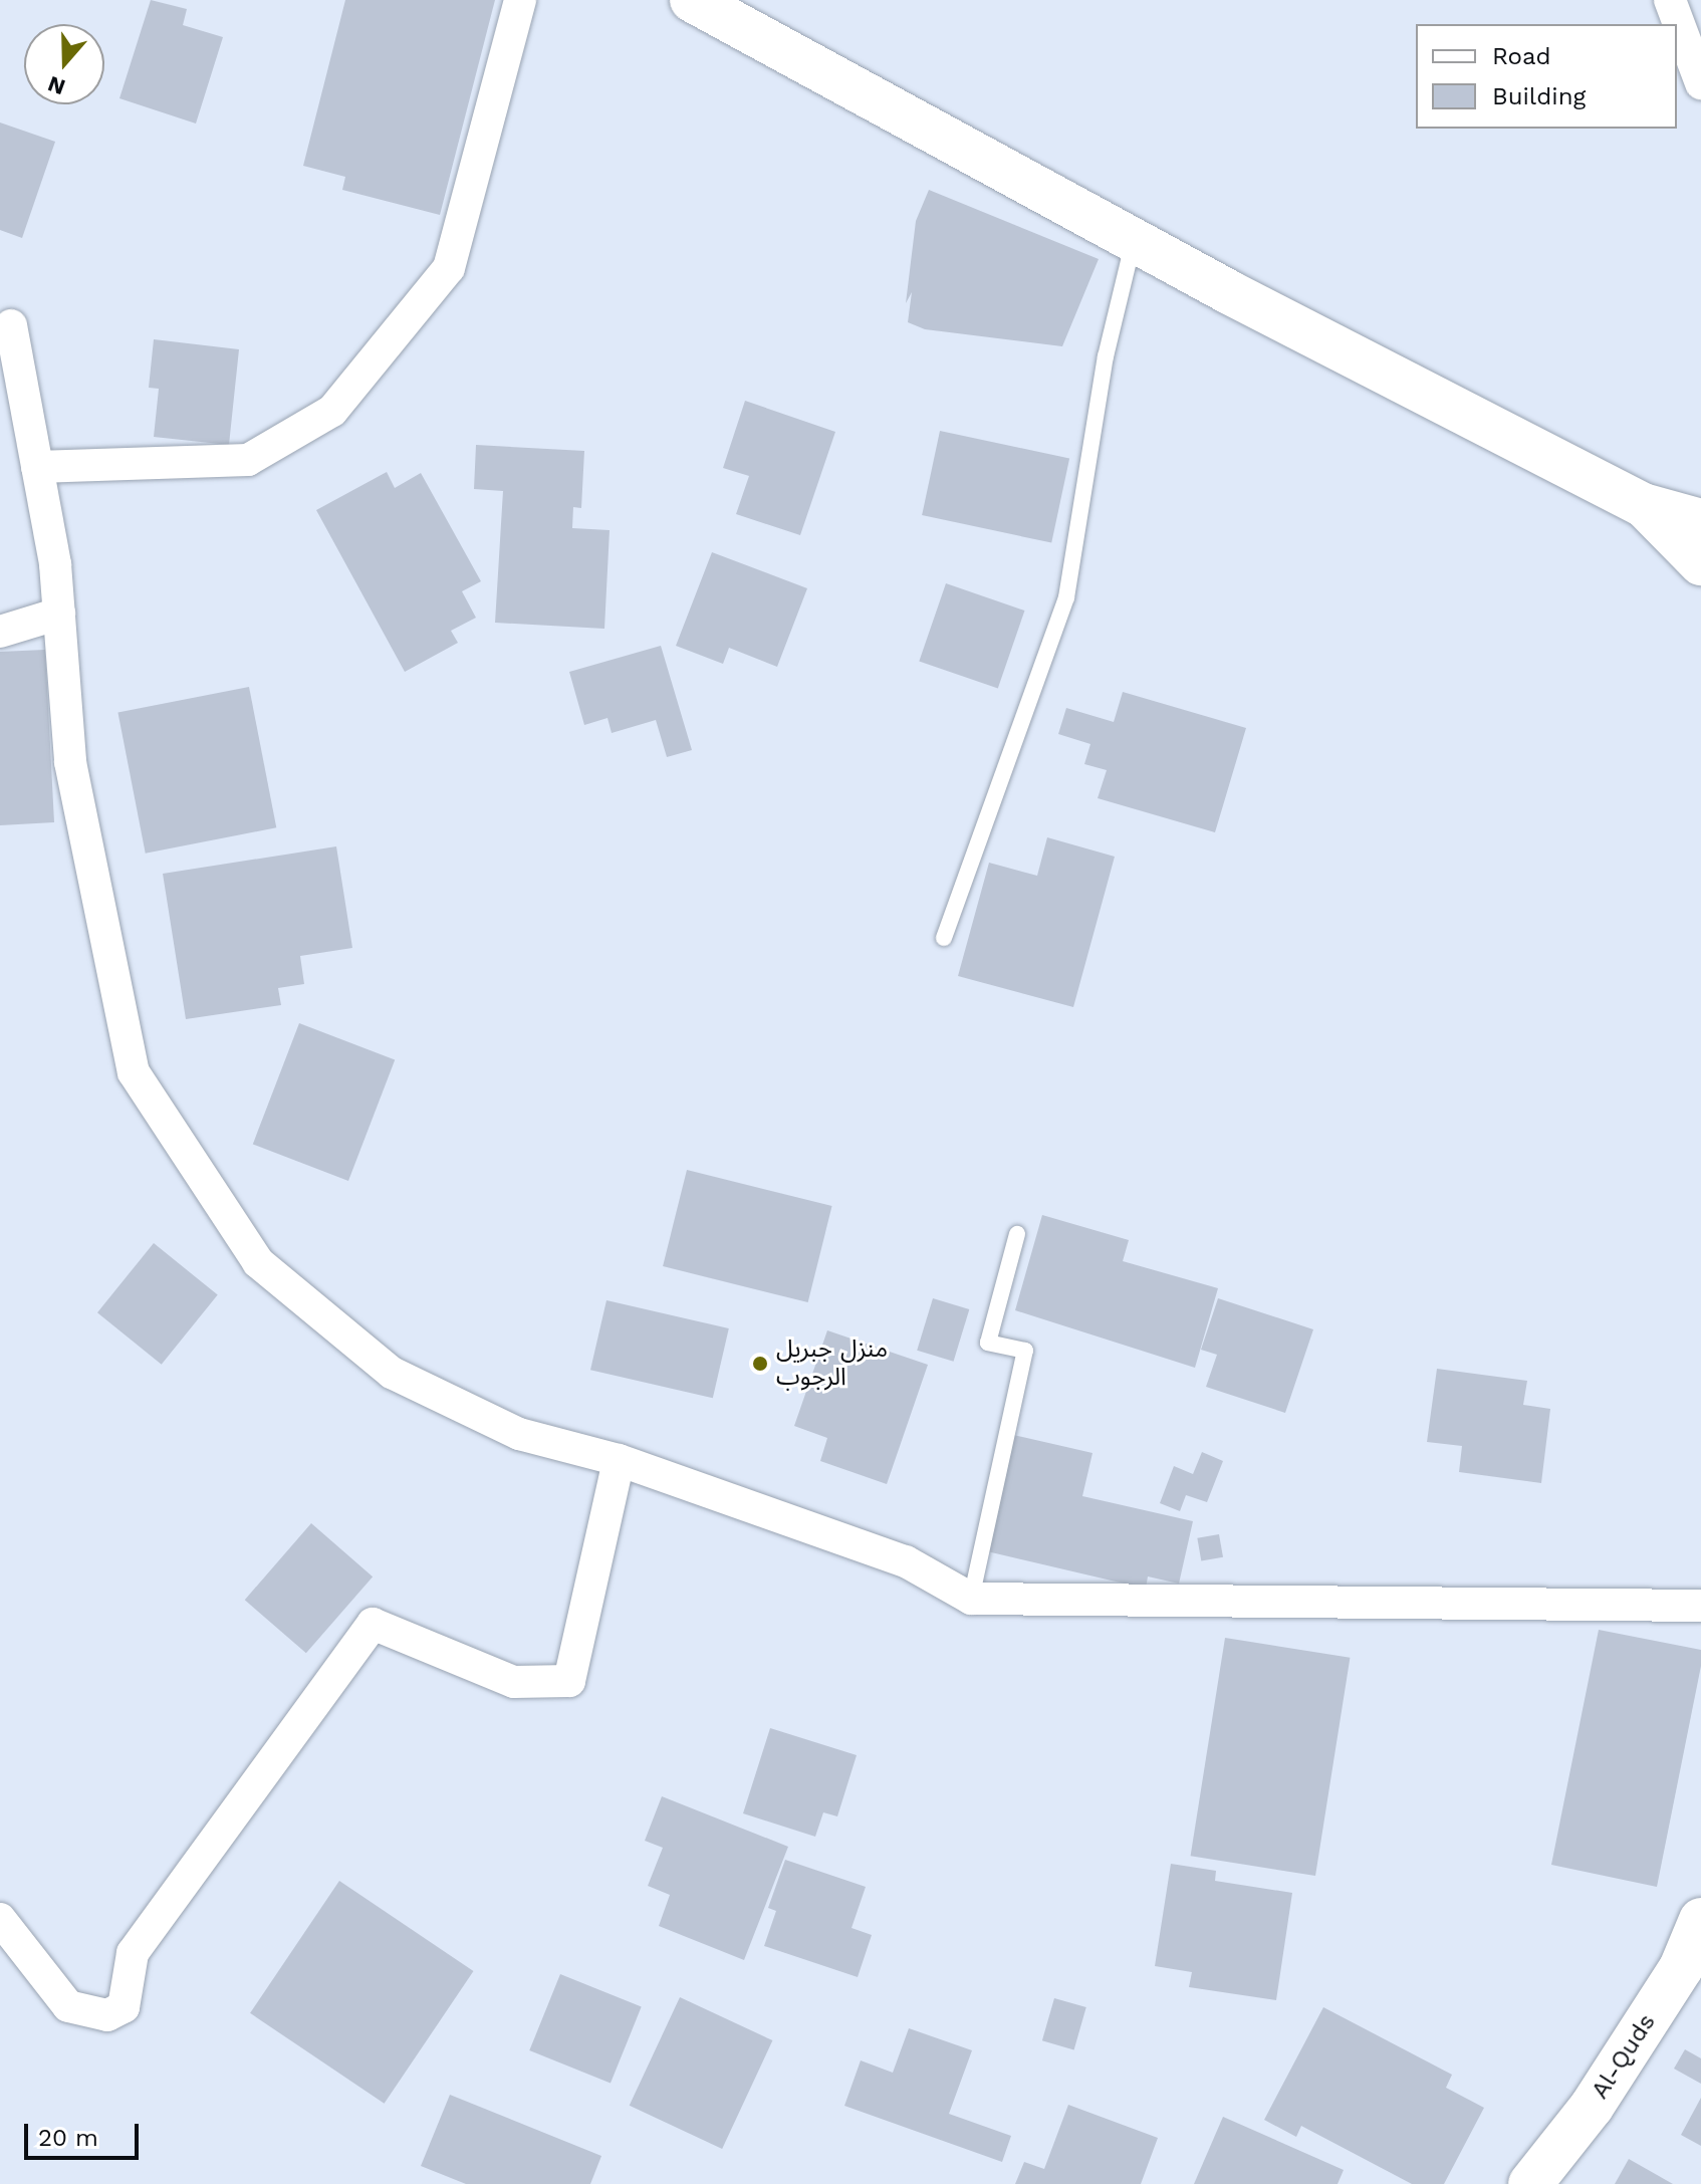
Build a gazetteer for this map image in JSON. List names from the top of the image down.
{
  "streets": {
    "street": ["Al-Quds"]
  },
  "places": ["منزل جبريل الرجوب"],
  "legend": ["Road", "Building"],
  "scale_bar": "20 m",
  "north": "bottom"
}
